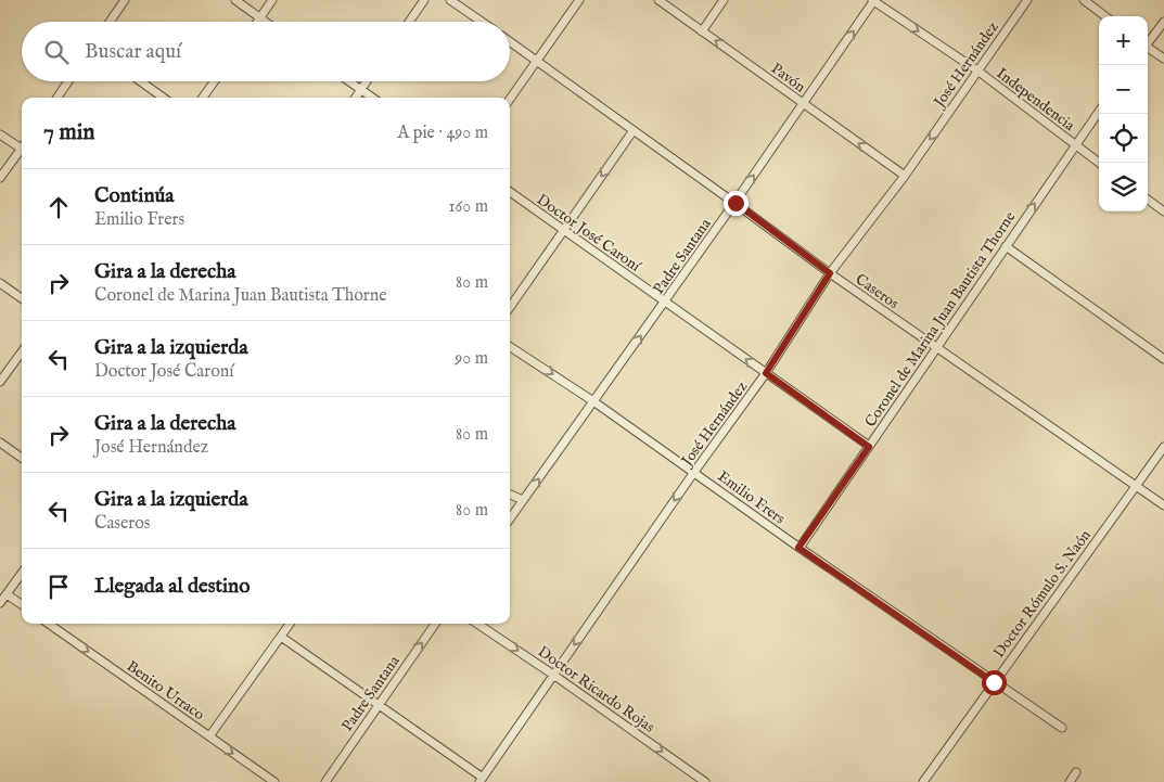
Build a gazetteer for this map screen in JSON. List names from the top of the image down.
{
  "streets": {
    "street": [
      "José Hernández",
      "Pavón",
      "Independencia",
      "Doctor José Caroní",
      "Padre Santana",
      "Caseros",
      "Coronel de Marina Juan Bautista Thorne",
      "Emilio Frers",
      "Doctor Rómulo S. Naón",
      "Doctor Ricardo Rojas",
      "Benito Urraco"
    ]
  },
  "crossings": [
    ["José Hernández", "Pavón"],
    ["José Hernández", "Independencia"],
    ["José Hernández", "Doctor José Caroní"],
    ["José Hernández", "Caseros"],
    ["José Hernández", "Emilio Frers"],
    ["José Hernández", "Doctor Ricardo Rojas"],
    ["Pavón", "Padre Santana"],
    ["Independencia", "Padre Santana"],
    ["Independencia", "Coronel de Marina Juan Bautista Thorne"],
    ["Doctor José Caroní", "Padre Santana"],
    ["Doctor José Caroní", "Coronel de Marina Juan Bautista Thorne"],
    ["Padre Santana", "Caseros"],
    ["Padre Santana", "Emilio Frers"],
    ["Caseros", "Coronel de Marina Juan Bautista Thorne"],
    ["Caseros", "Doctor Rómulo S. Naón"],
    ["Coronel de Marina Juan Bautista Thorne", "Emilio Frers"],
    ["Emilio Frers", "Doctor Rómulo S. Naón"]
  ],
  "one_way": [
    "José Hernández",
    "Pavón",
    "Independencia",
    "Padre Santana",
    "Doctor Ricardo Rojas",
    "Benito Urraco"
  ],
  "page": {
    "map_buttons": ["+", "−"],
    "search": "Buscar aquí",
    "heading": ["7 min", "A pie · 490 m"],
    "list": [
      ["Continúa", "Emilio Frers", "160 m"],
      ["Gira a la derecha", "Coronel de Marina Juan Bautista Thorne", "80 m"],
      ["Gira a la izquierda", "Doctor José Caroní", "90 m"],
      ["Gira a la derecha", "José Hernández", "80 m"],
      ["Gira a la izquierda", "Caseros", "80 m"],
      "Llegada al destino"
    ]
  }
}
